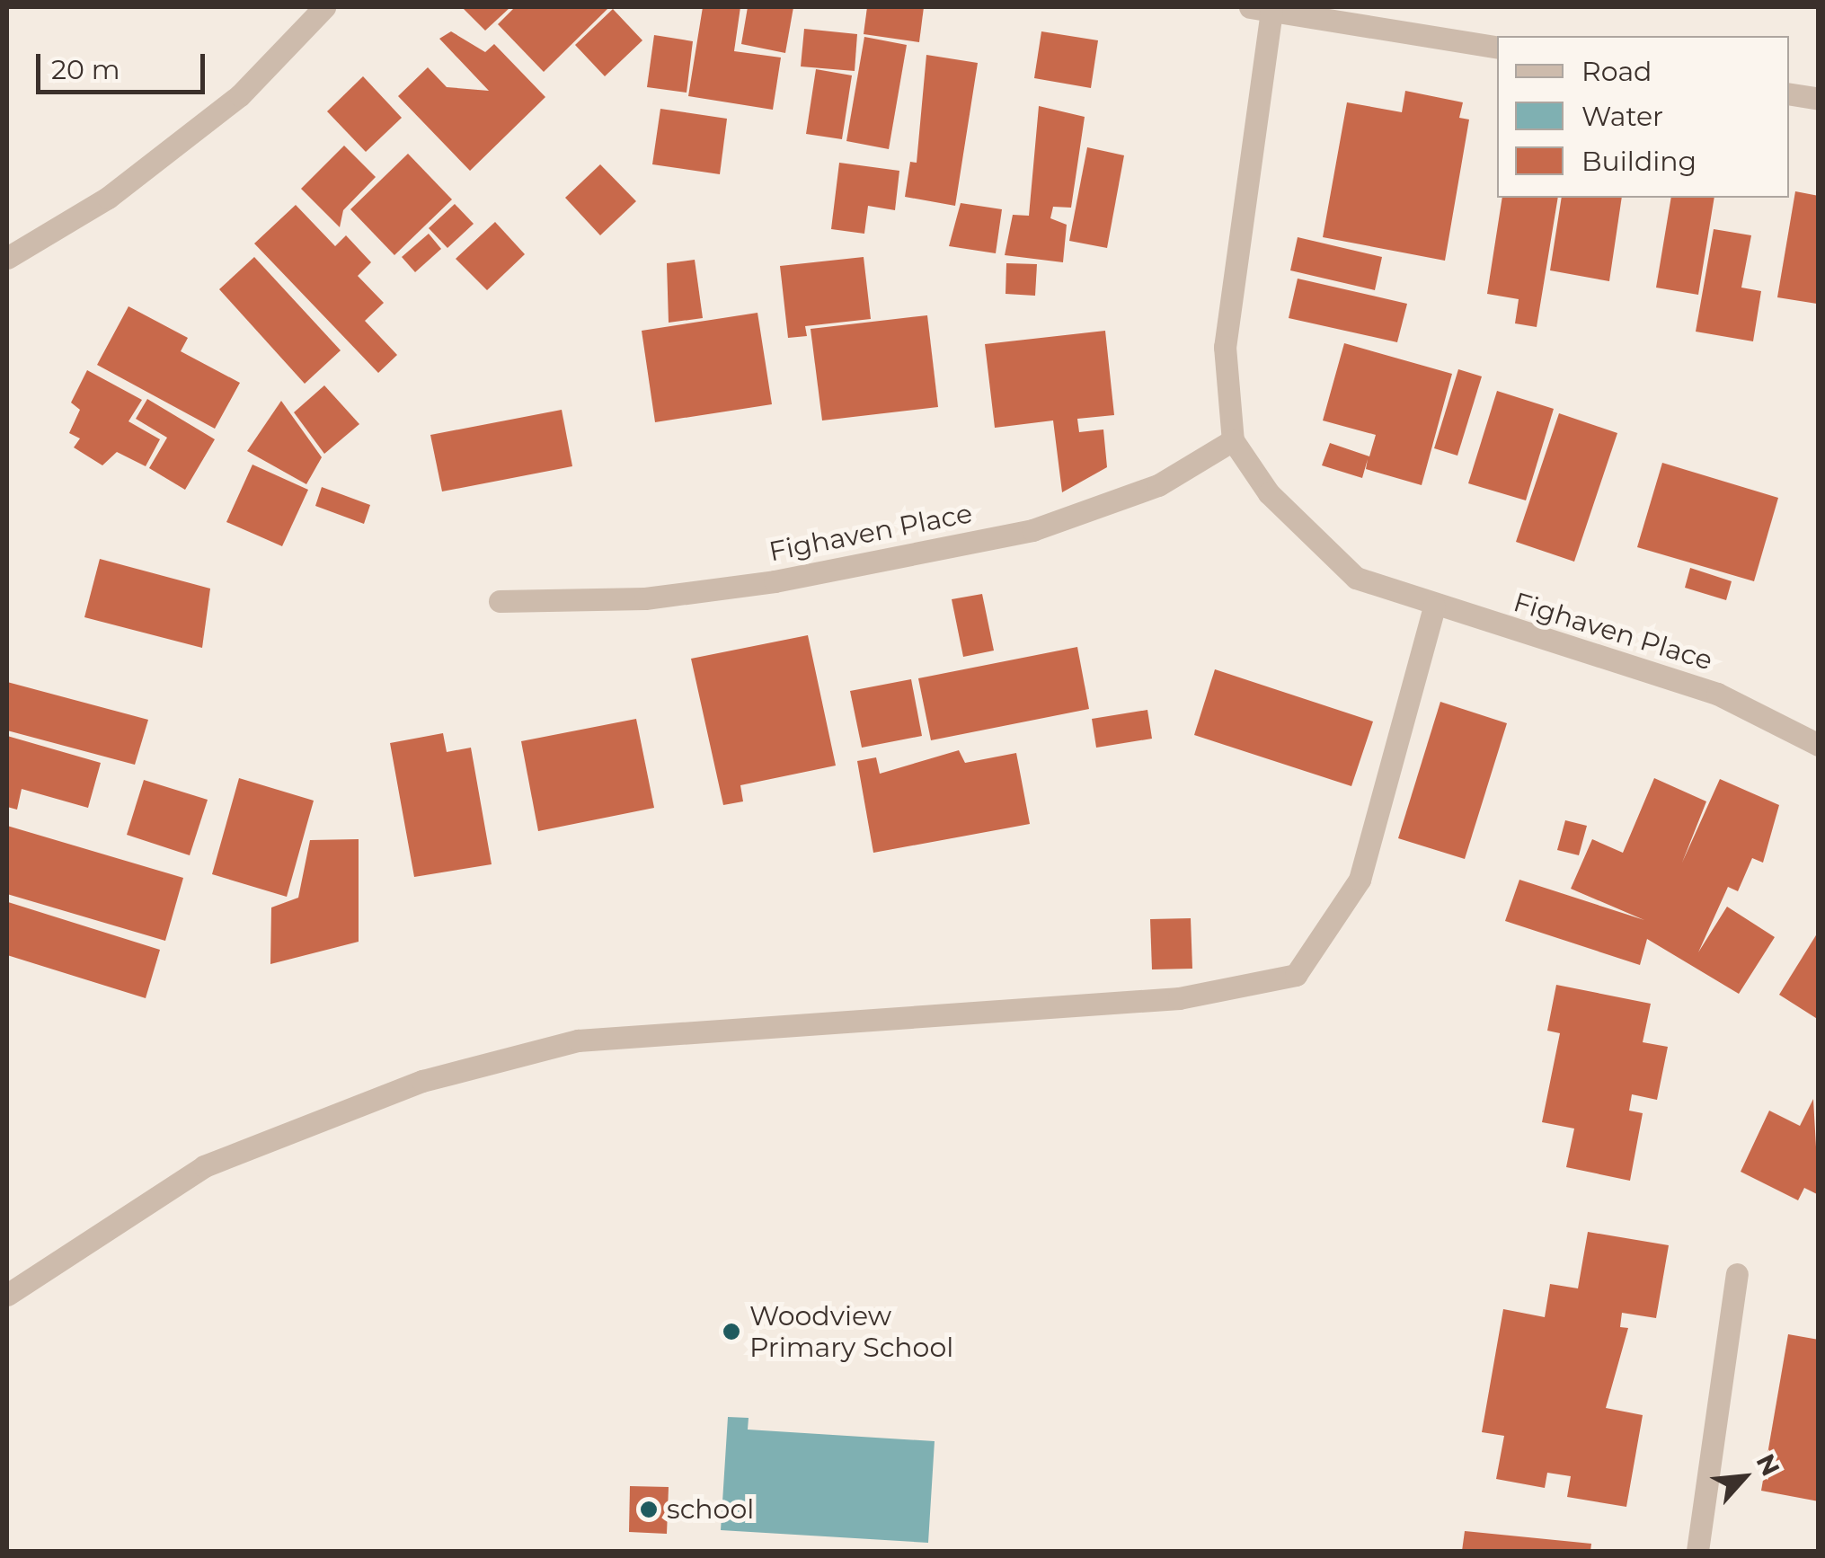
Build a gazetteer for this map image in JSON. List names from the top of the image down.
{
  "streets": {
    "street": ["Fighaven Place"]
  },
  "places": ["Woodview Primary School", "school"],
  "legend": ["Road", "Water", "Building"],
  "scale_bar": "20 m",
  "north": "top right"
}
